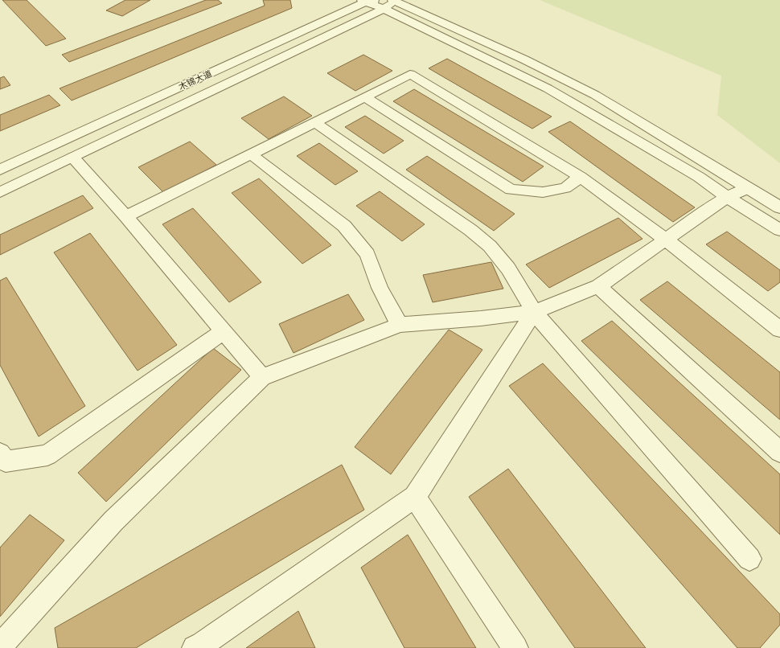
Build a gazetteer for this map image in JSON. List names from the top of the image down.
{
  "streets": {
    "street": ["木锦大道"]
  }
}
